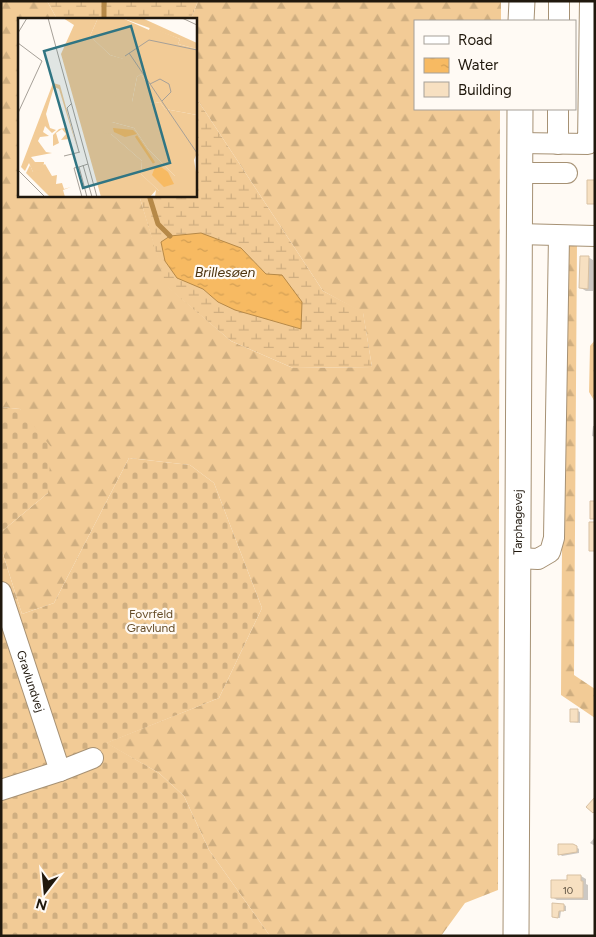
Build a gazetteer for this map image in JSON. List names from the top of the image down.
{
  "streets": {
    "main road": ["Tarphagevej"],
    "street": ["Gravlundvej"]
  },
  "water": ["Brillesøen"],
  "parks": ["Fovrfeld Gravlund"],
  "house_numbers": ["10"],
  "legend": ["Road", "Water", "Building"],
  "north": "bottom"
}
